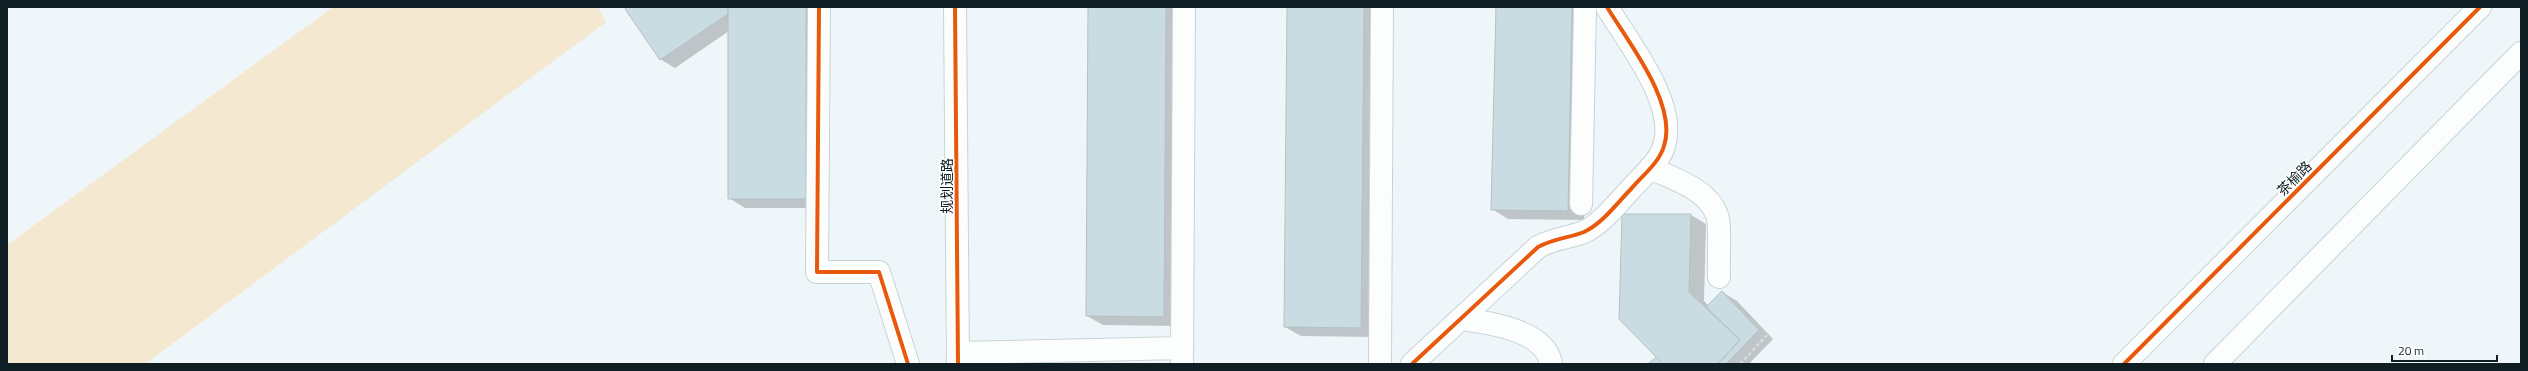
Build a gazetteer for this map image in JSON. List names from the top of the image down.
{
  "streets": {
    "street": ["茶榆路", "规划道路"]
  },
  "scale_bar": "20 m"
}
